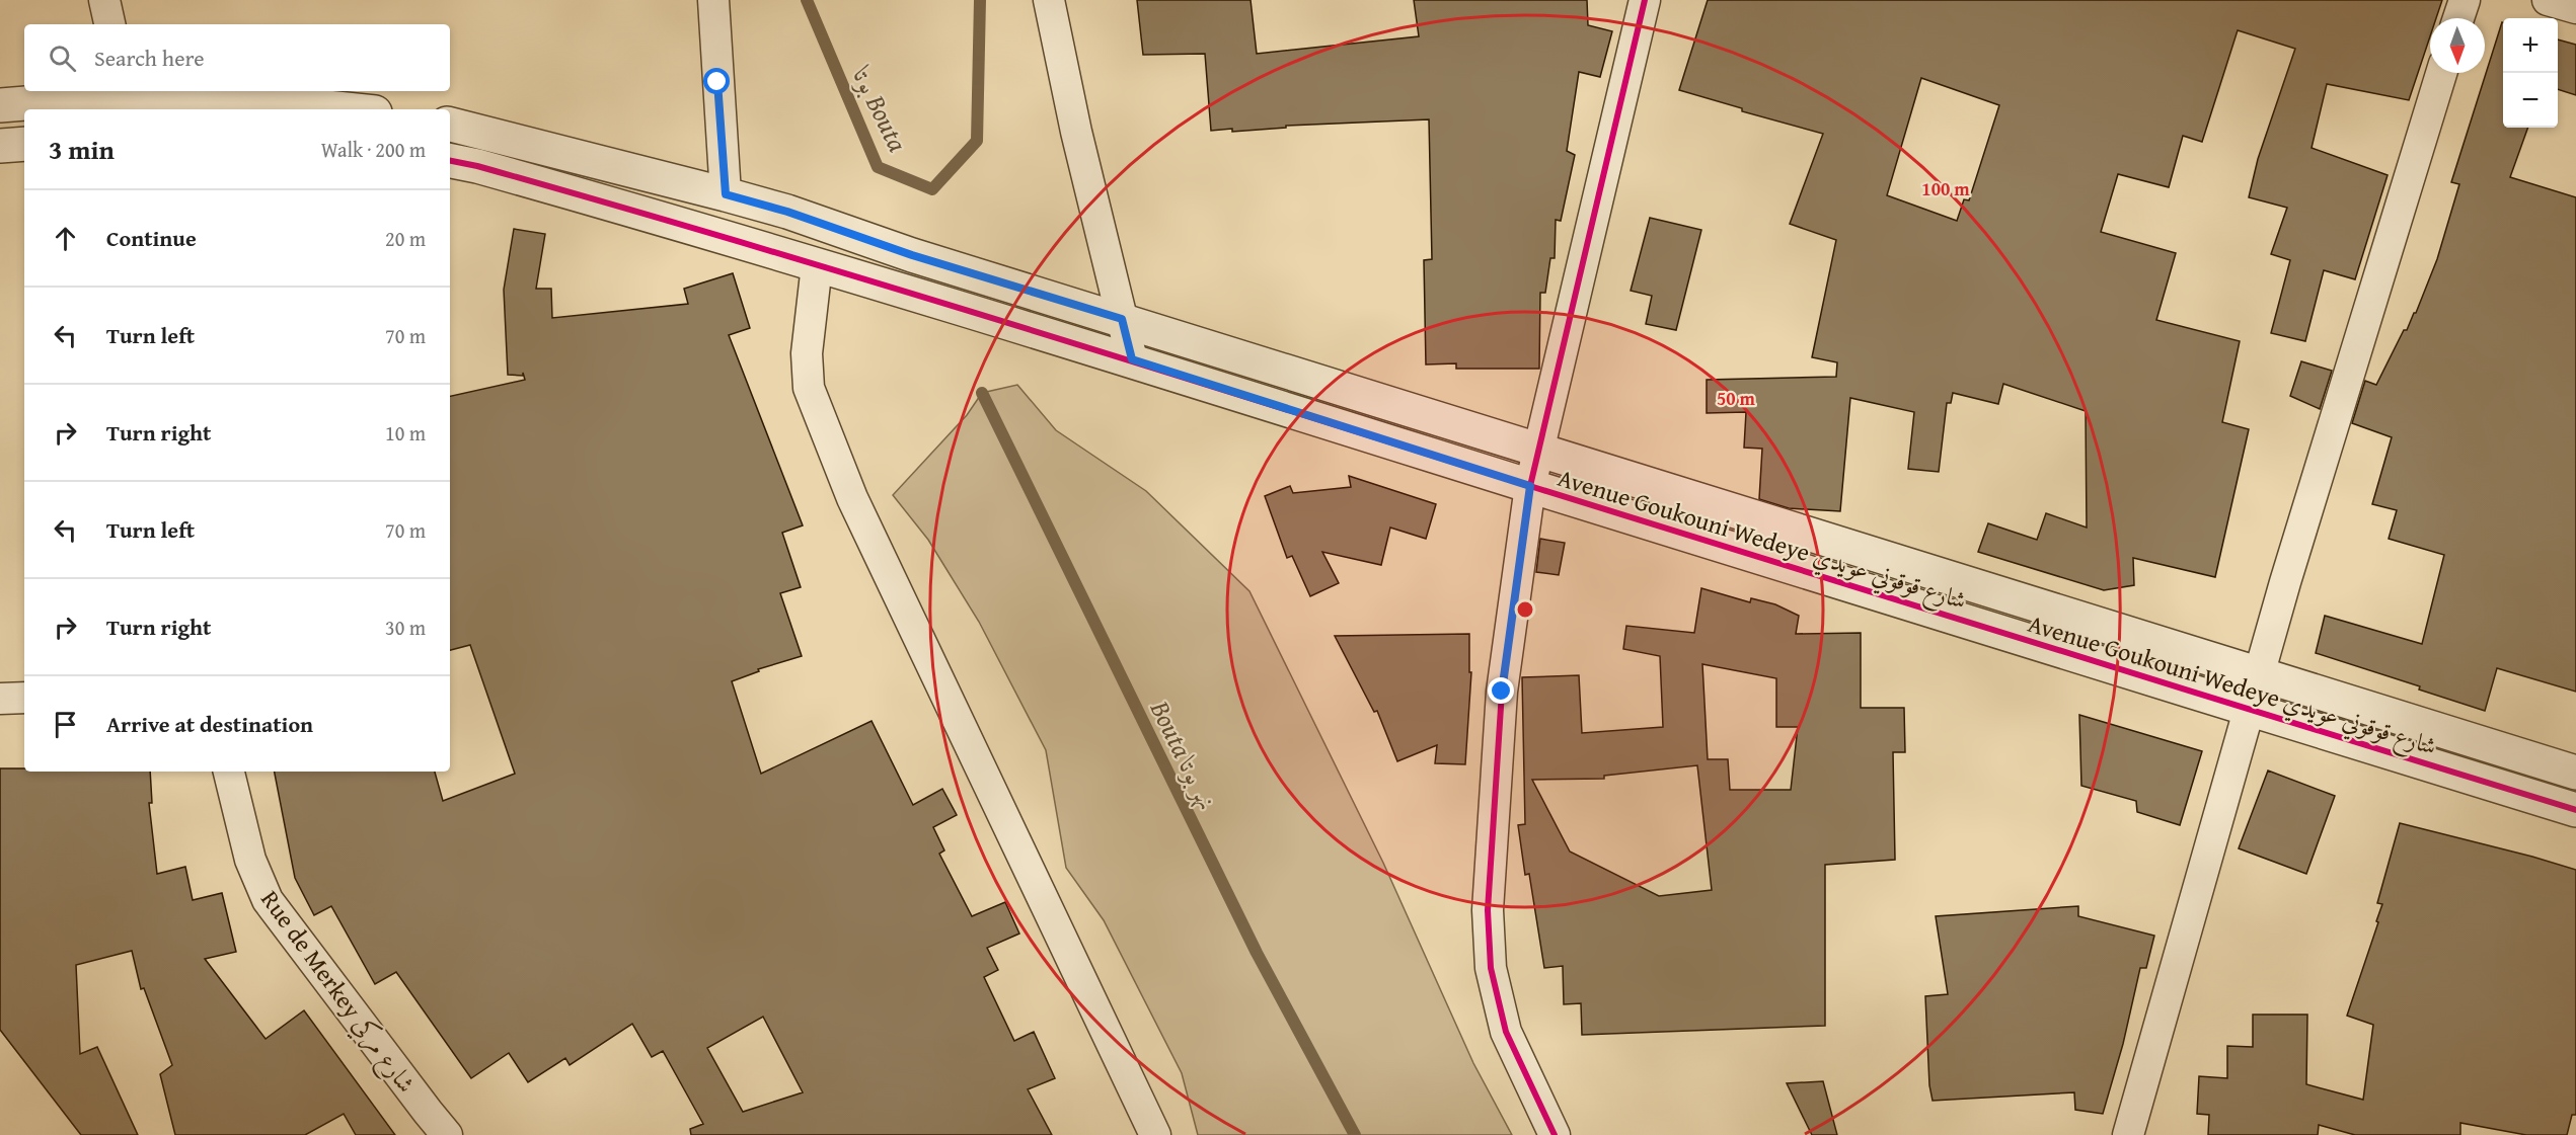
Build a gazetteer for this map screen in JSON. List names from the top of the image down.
{
  "streets": {
    "street": ["Avenue Goukouni Wedeye شارع قوقوني عويدي", "Rue de Merkey شارع مركي"]
  },
  "water": ["بوتا Bouta", "Bouta نهر بوتا"],
  "north": "bottom",
  "page": {
    "map_buttons": ["+", "−"],
    "search": "Search here",
    "heading": ["3 min", "Walk · 200 m"],
    "list": [
      ["Continue", "20 m"],
      ["Turn left", "70 m"],
      ["Turn right", "10 m"],
      ["Turn left", "70 m"],
      ["Turn right", "30 m"],
      "Arrive at destination"
    ]
  },
  "rings": ["100 m", "50 m"]
}
